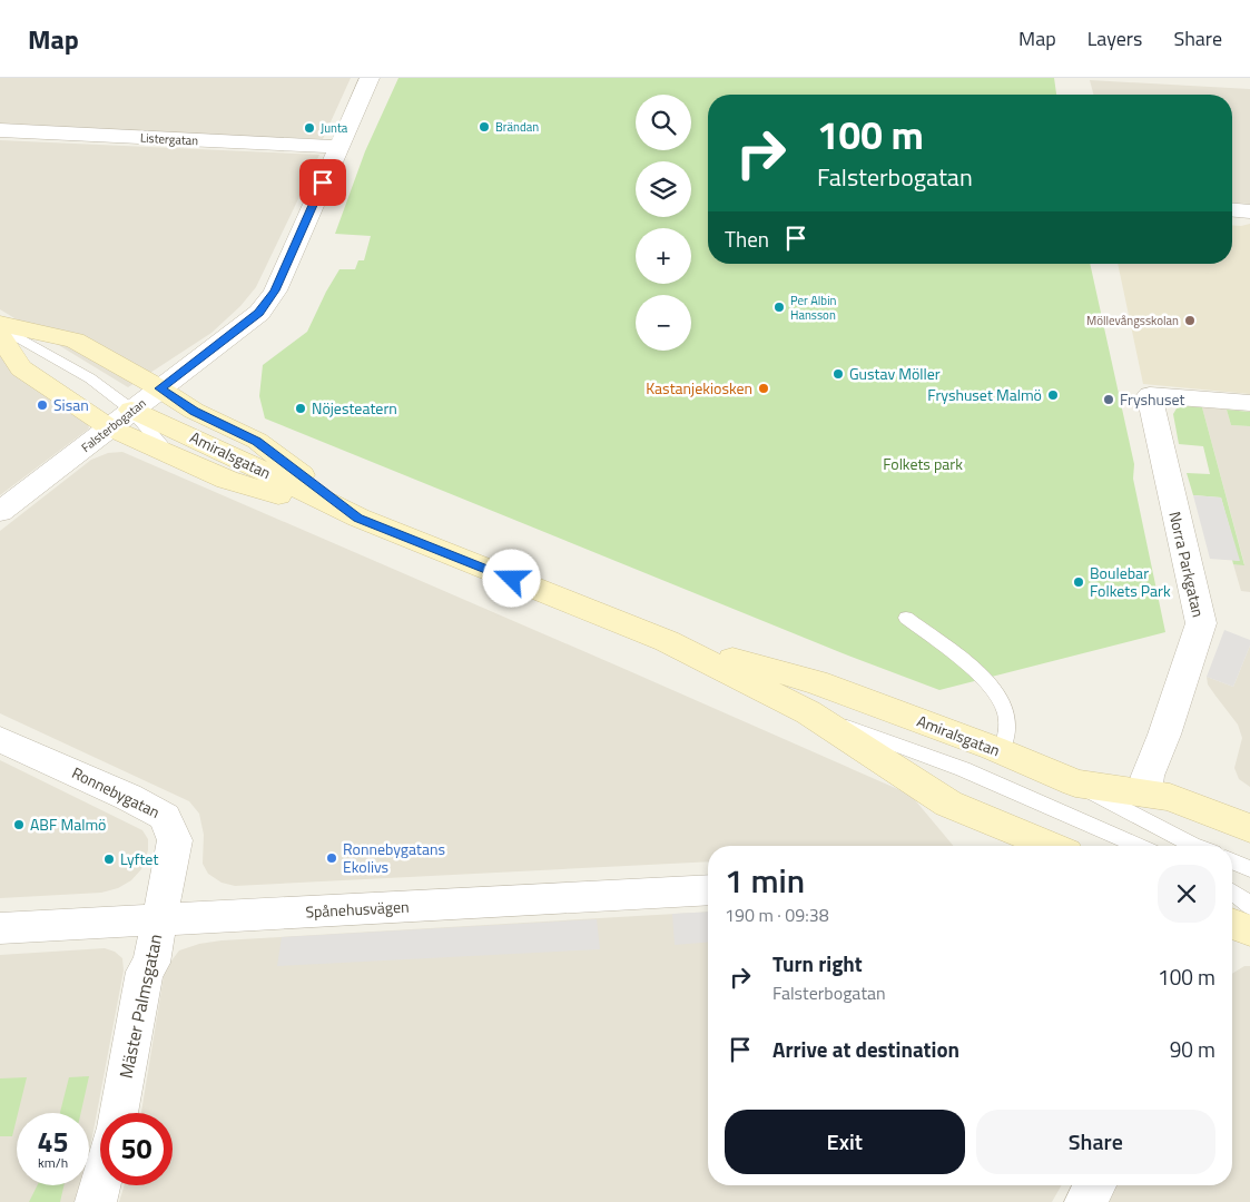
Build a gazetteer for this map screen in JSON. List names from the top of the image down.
{
  "streets": {
    "main road": ["Amiralsgatan"],
    "street": [
      "Listergatan",
      "Falsterbogatan",
      "Norra Parkgatan",
      "Ronnebygatan",
      "Spånehusvägen",
      "Mäster Palmsgatan"
    ]
  },
  "crossings": [
    ["Listergatan", "Falsterbogatan"],
    ["Falsterbogatan", "Amiralsgatan"],
    ["Amiralsgatan", "Norra Parkgatan"],
    ["Ronnebygatan", "Spånehusvägen"],
    ["Ronnebygatan", "Mäster Palmsgatan"],
    ["Spånehusvägen", "Mäster Palmsgatan"]
  ],
  "parks": ["Folkets park"],
  "places": [
    "Brändan",
    "Junta",
    "Per Albin Hansson",
    "Möllevångsskolan",
    "Gustav Möller",
    "Kastanjekiosken",
    "Fryshuset Malmö",
    "Fryshuset",
    "Sisan",
    "Nöjesteatern",
    "Boulebar Folkets Park",
    "ABF Malmö",
    "Ronnebygatans Ekolivs",
    "Lyftet"
  ],
  "page": {
    "header": "Map",
    "nav": ["Map", "Layers", "Share"],
    "map_buttons": ["+", "−"],
    "turn": ["100 m", "Falsterbogatan"],
    "then": "Then",
    "heading": ["1 min", "190 m · 09:38"],
    "list": [
      {
        "name": "Turn right",
        "note": "Falsterbogatan",
        "value": "100 m"
      },
      {
        "name": "Arrive at destination",
        "value": "90 m"
      }
    ],
    "buttons": ["Exit", "Share"],
    "speed": "45 km/h",
    "limit": "50"
  }
}
